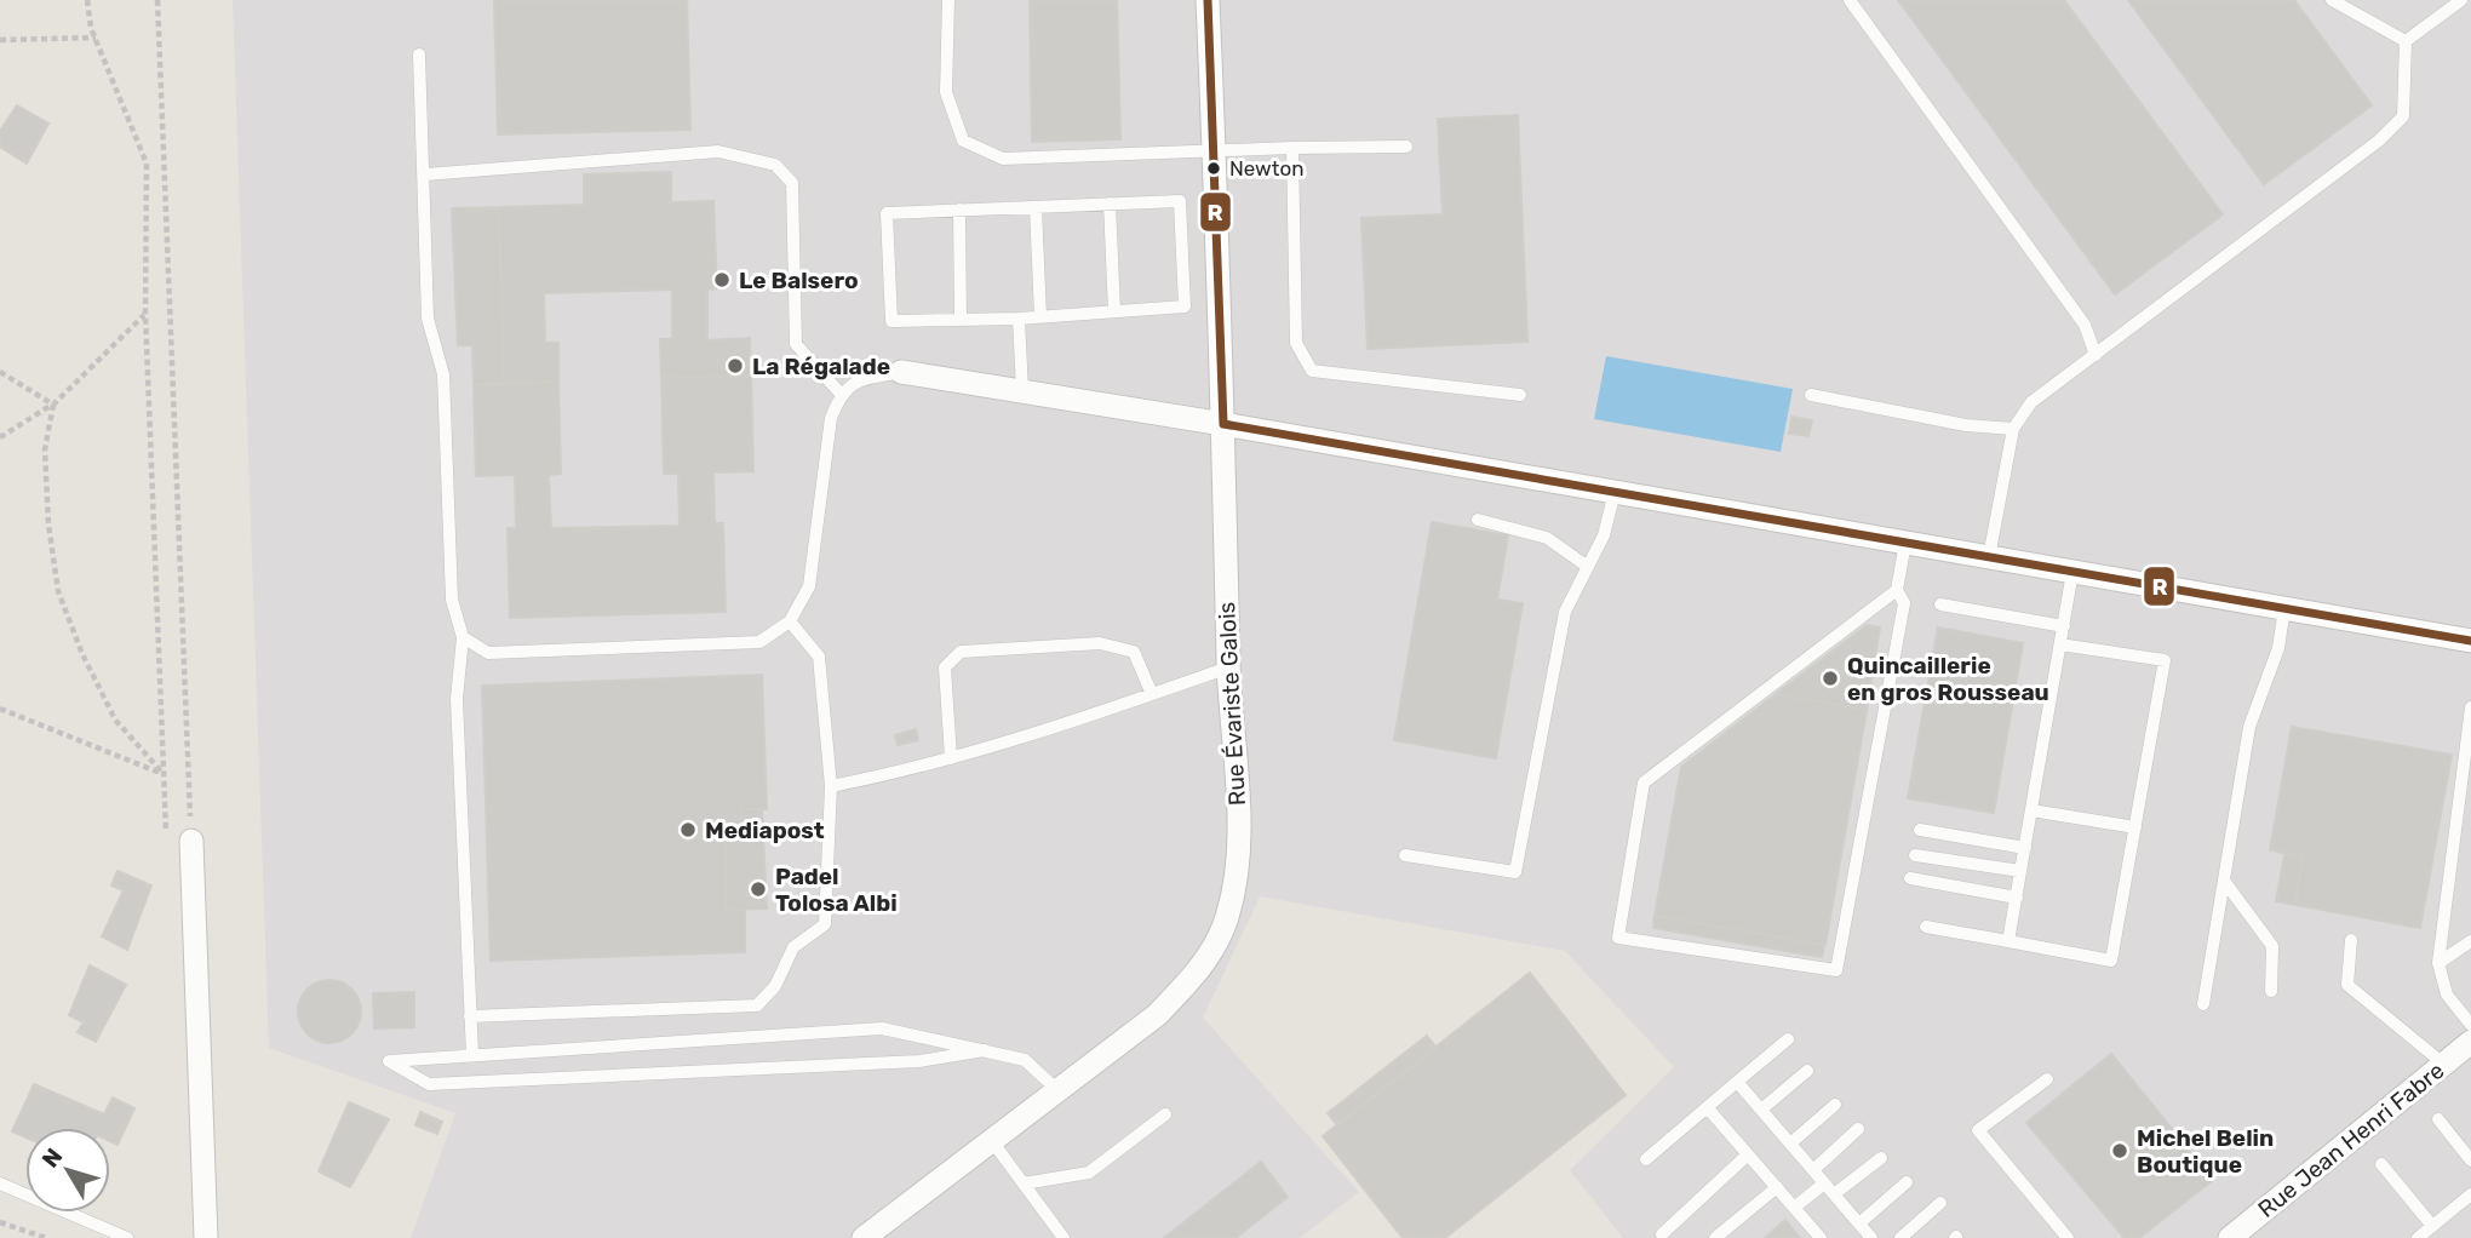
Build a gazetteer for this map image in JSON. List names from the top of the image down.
{
  "streets": {
    "street": ["Rue Évariste Galois", "Rue Jean Henri Fabre"]
  },
  "places": [
    "Newton",
    "Le Balsero",
    "La Régalade",
    "Quincaillerie en gros Rousseau",
    "Mediapost",
    "Padel Tolosa Albi",
    "Michel Belin Boutique"
  ],
  "lines": ["transit line R"],
  "north": "top left"
}
